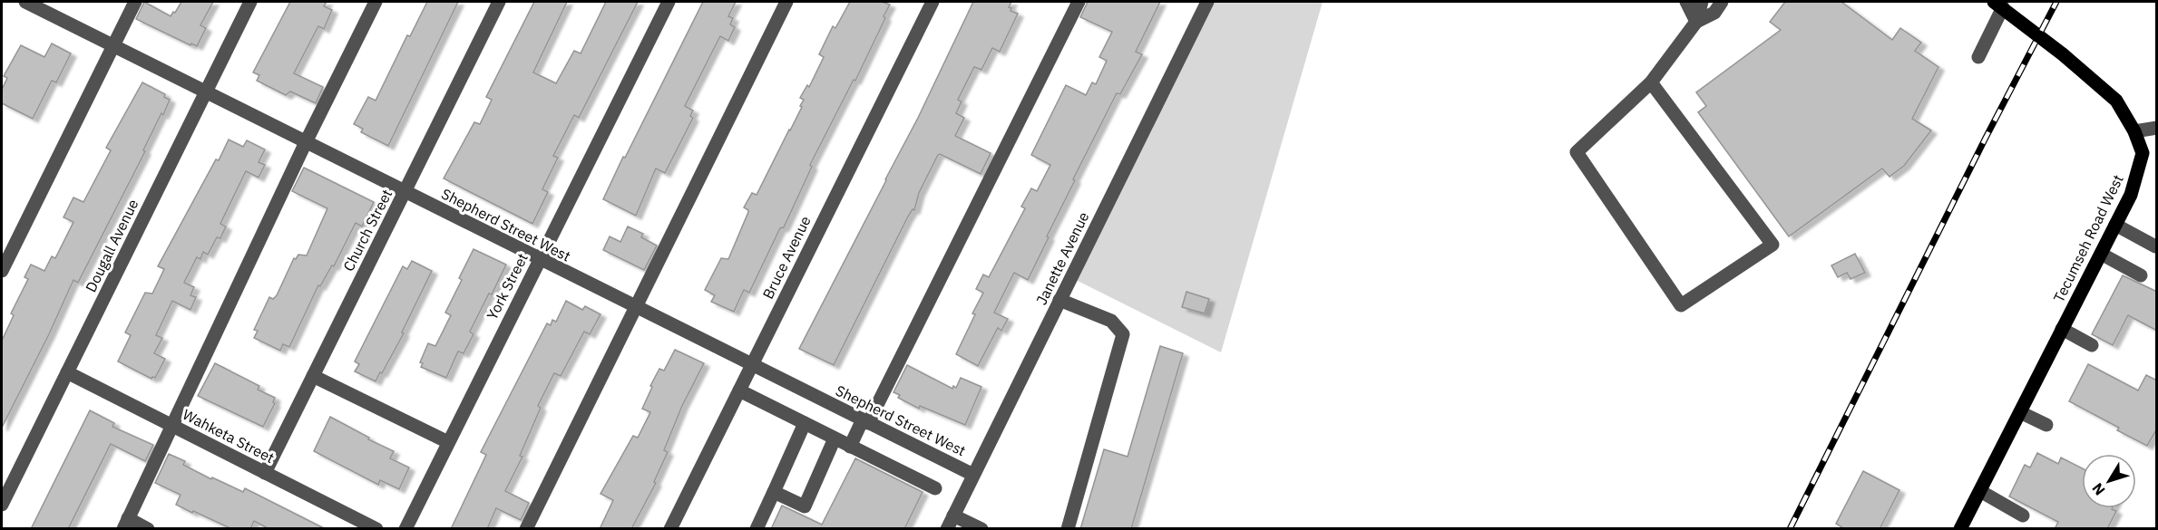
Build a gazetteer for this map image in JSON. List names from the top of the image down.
{
  "streets": {
    "main road": ["Tecumseh Road West"],
    "street": [
      "Shepherd Street West",
      "Church Street",
      "Dougall Avenue",
      "Bruce Avenue",
      "Janette Avenue",
      "York Street",
      "Wahketa Street"
    ]
  },
  "crossings": [
    ["Shepherd Street West", "Church Street"],
    ["Shepherd Street West", "Dougall Avenue"],
    ["Shepherd Street West", "Bruce Avenue"],
    ["Shepherd Street West", "Janette Avenue"],
    ["Shepherd Street West", "York Street"],
    ["Church Street", "Wahketa Street"],
    ["Dougall Avenue", "Wahketa Street"]
  ],
  "north": "bottom left"
}
